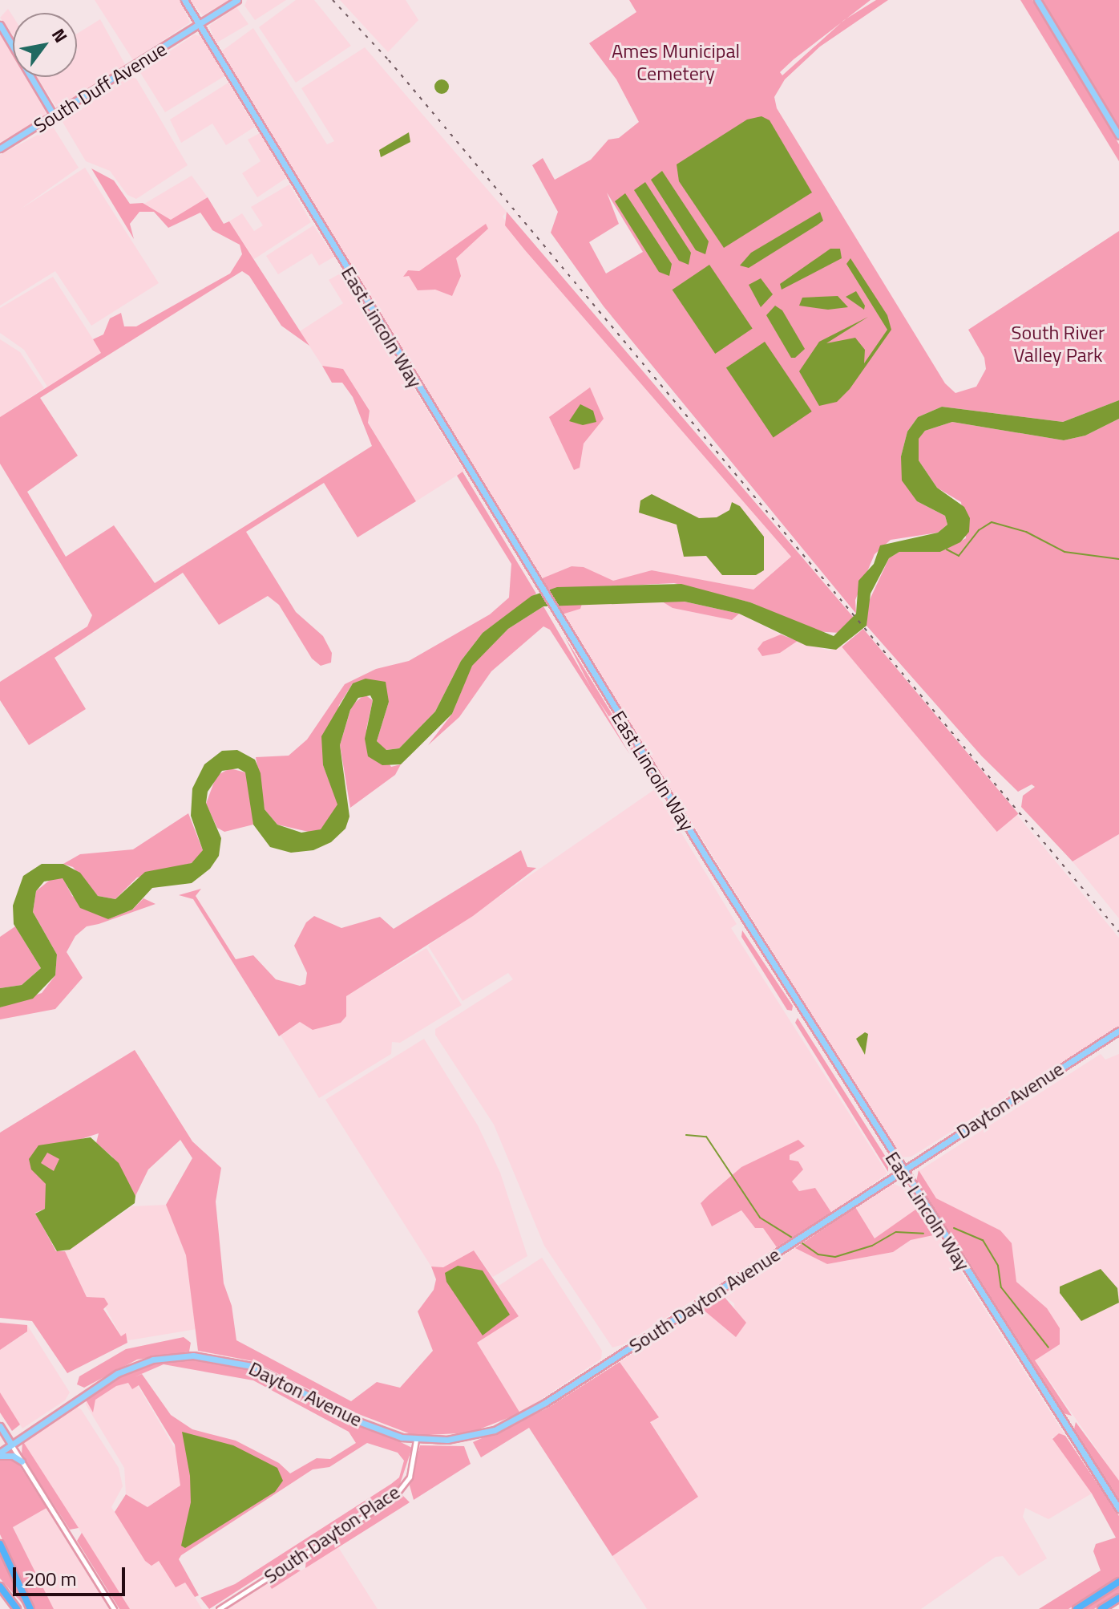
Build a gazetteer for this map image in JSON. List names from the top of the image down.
{
  "streets": {
    "main road": [
      "South Duff Avenue",
      "East Lincoln Way",
      "Dayton Avenue",
      "South Dayton Avenue"
    ],
    "street": ["South Dayton Place"]
  },
  "crossings": [
    ["South Duff Avenue", "East Lincoln Way"],
    ["East Lincoln Way", "Dayton Avenue"],
    ["East Lincoln Way", "South Dayton Avenue"],
    ["Dayton Avenue", "South Dayton Avenue"],
    ["Dayton Avenue", "South Dayton Place"]
  ],
  "parks": ["Ames Municipal Cemetery", "South River Valley Park"],
  "scale_bar": "200 m",
  "north": "top right"
}
